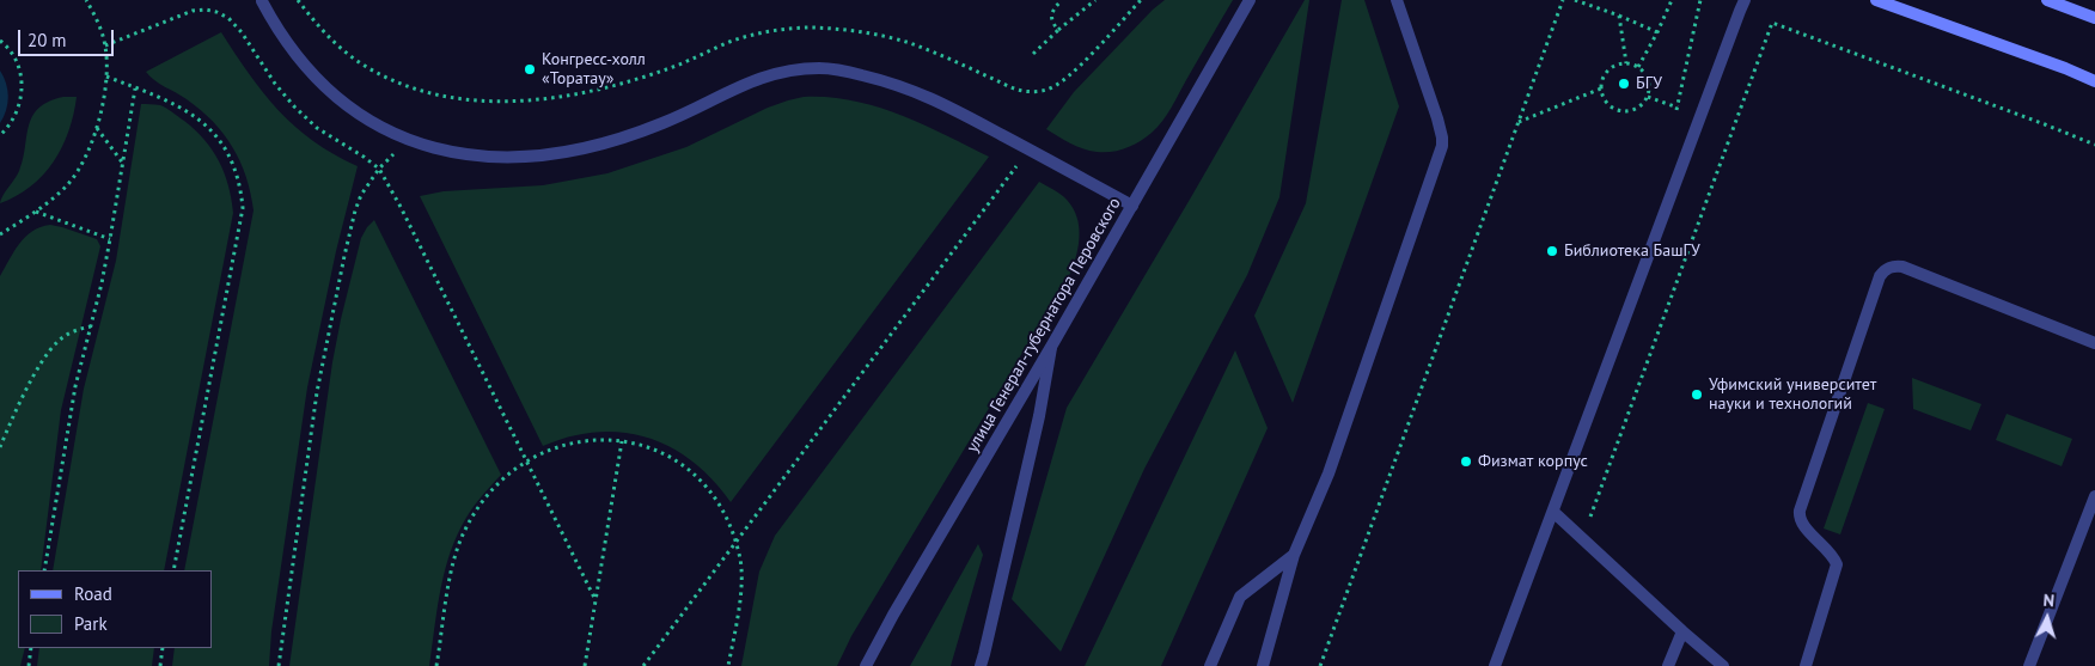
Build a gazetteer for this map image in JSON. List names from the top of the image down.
{
  "streets": {
    "street": ["улица Генерал-губернатора Перовского"]
  },
  "places": [
    "Конгресс-холл «Торатау»",
    "БГУ",
    "Библиотека БашГУ",
    "Уфимский университет науки и технологий",
    "Физмат корпус"
  ],
  "legend": ["Road", "Park"],
  "scale_bar": "20 m",
  "north": "top"
}
